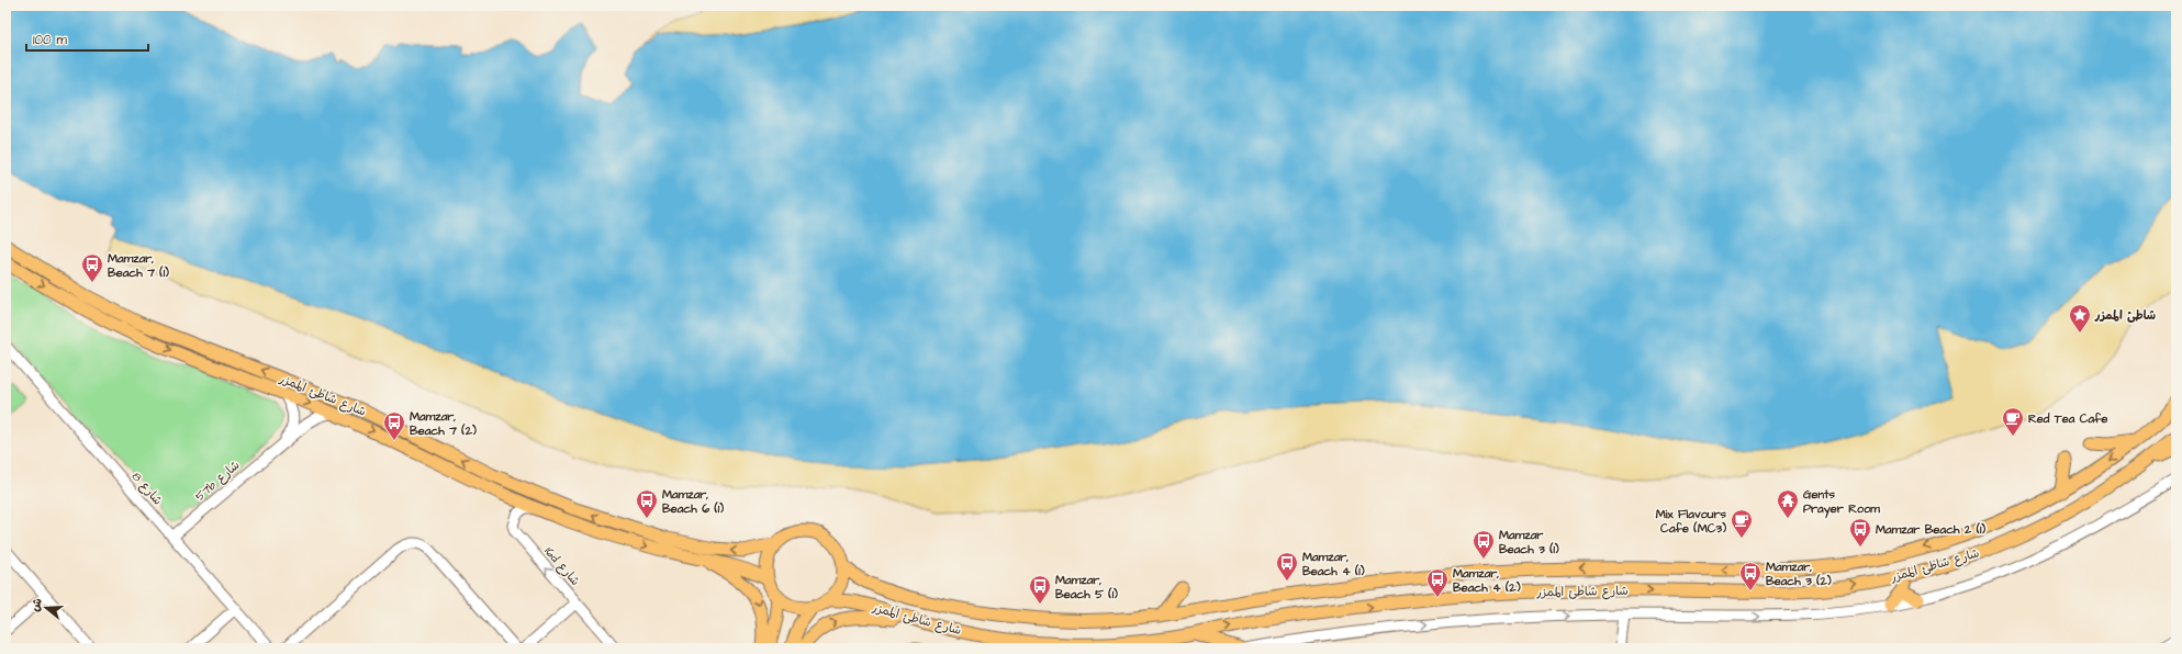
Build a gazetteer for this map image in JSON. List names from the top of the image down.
{
  "streets": {
    "main road": ["شارع شاطئ الممزر"],
    "street": ["57b شارع", "شارع 8", "16d شارع"]
  },
  "crossings": [
    ["شارع شاطئ الممزر", "57b شارع"],
    ["شارع شاطئ الممزر", "16d شارع"],
    ["57b شارع", "شارع 8"]
  ],
  "places": {
    "bus stop": [
      "Mamzar, Beach 7 (1)",
      "Mamzar, Beach 7 (2)",
      "Mamzar, Beach 6 (1)",
      "Mamzar Beach 2 (1)",
      "Mamzar Beach 3 (1)",
      "Mamzar, Beach 4 (1)",
      "Mamzar, Beach 3 (2)",
      "Mamzar, Beach 4 (2)",
      "Mamzar, Beach 5 (1)"
    ],
    "place": ["شاطئ الممزر"],
    "cafe": ["Red Tea Cafe", "Mix Flavours Cafe (MC3)"],
    "temple": ["Gents Prayer Room"]
  },
  "scale_bar": "100 m",
  "north": "left"
}
